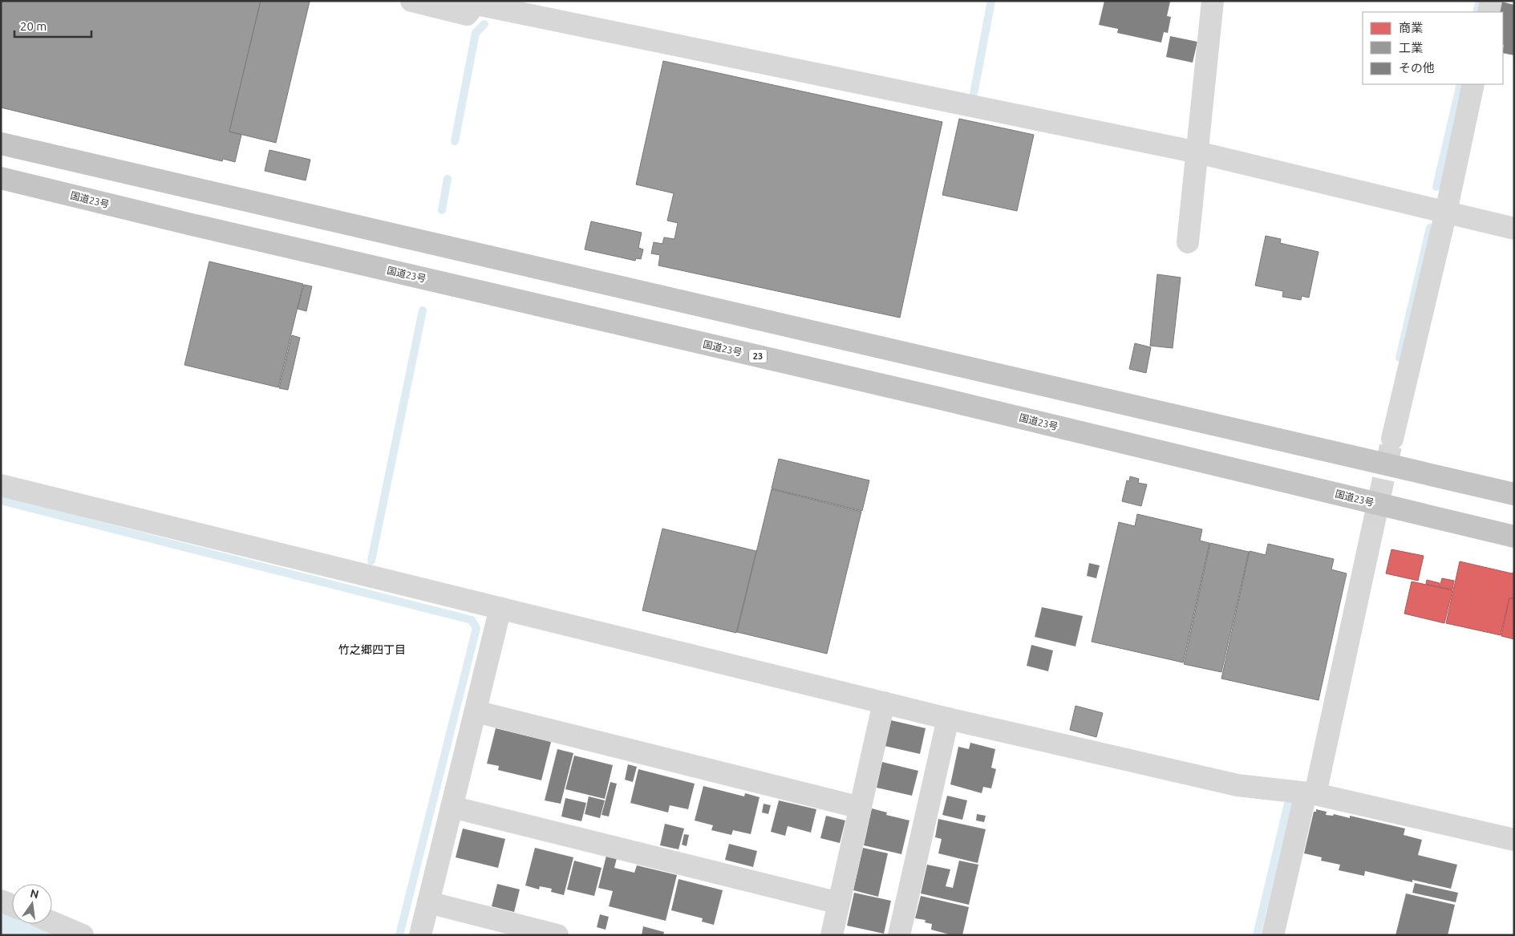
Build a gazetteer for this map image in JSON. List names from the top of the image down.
{
  "streets": {
    "highway": ["国道23号", "23"]
  },
  "districts": ["竹之郷四丁目"],
  "legend": ["商業", "工業", "その他"],
  "scale_bar": "20 m",
  "north": "top"
}
